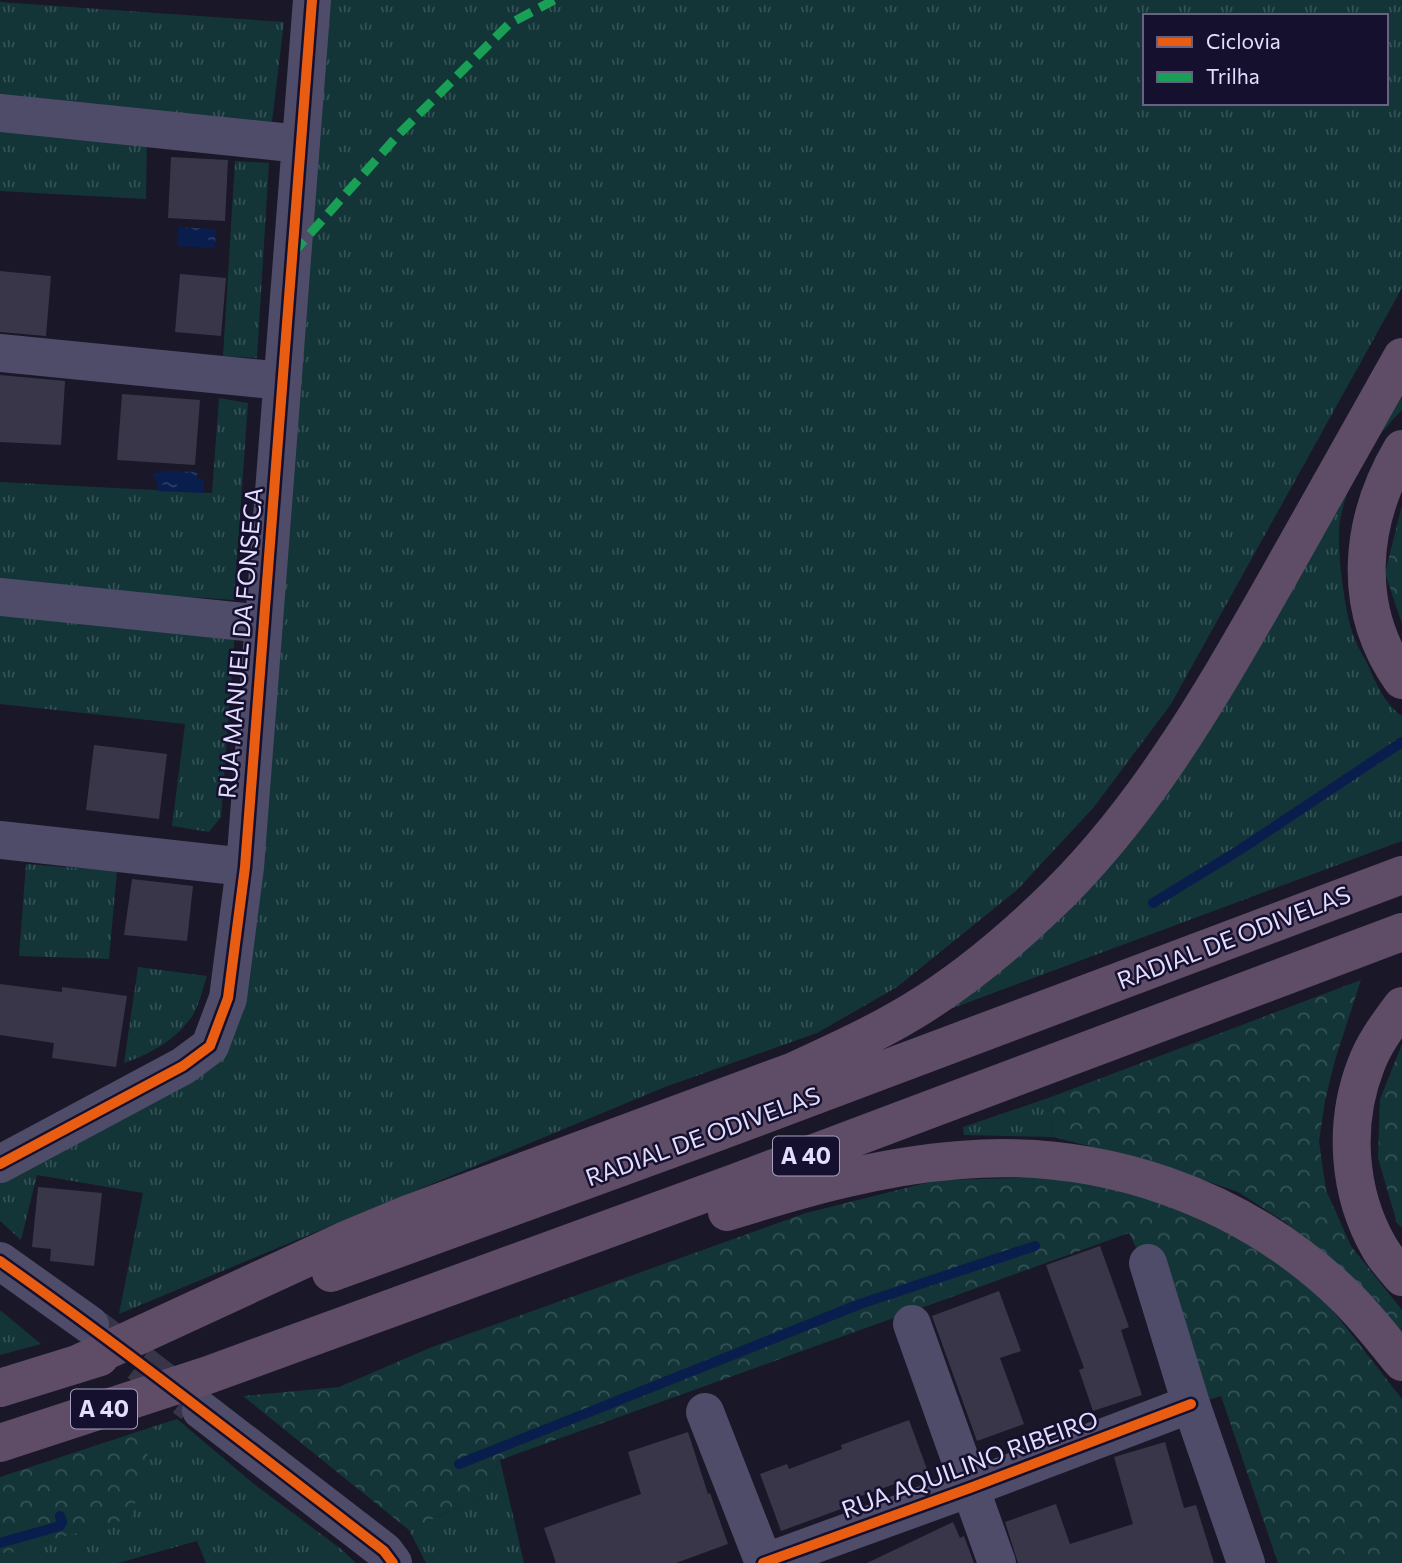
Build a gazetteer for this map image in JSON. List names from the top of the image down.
{
  "streets": {
    "highway": ["RADIAL DE ODIVELAS", "A 40"],
    "street": ["RUA MANUEL DA FONSECA", "RUA AQUILINO RIBEIRO"]
  },
  "legend": ["Ciclovia", "Trilha"]
}
